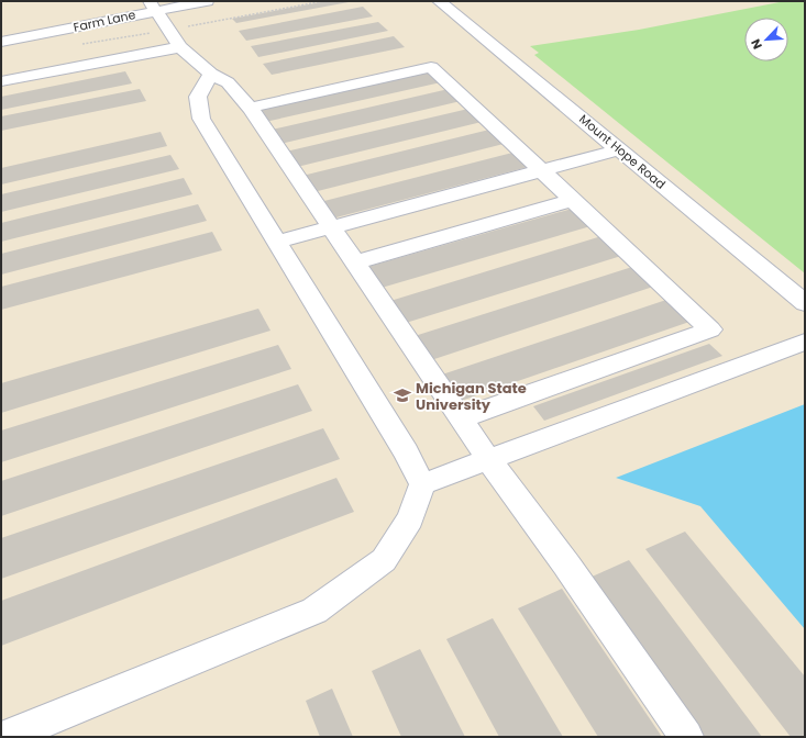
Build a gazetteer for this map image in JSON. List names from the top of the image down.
{
  "streets": {
    "street": ["Farm Lane", "Mount Hope Road"]
  },
  "places": {
    "school or university": ["Michigan State University"]
  },
  "north": "bottom left"
}
